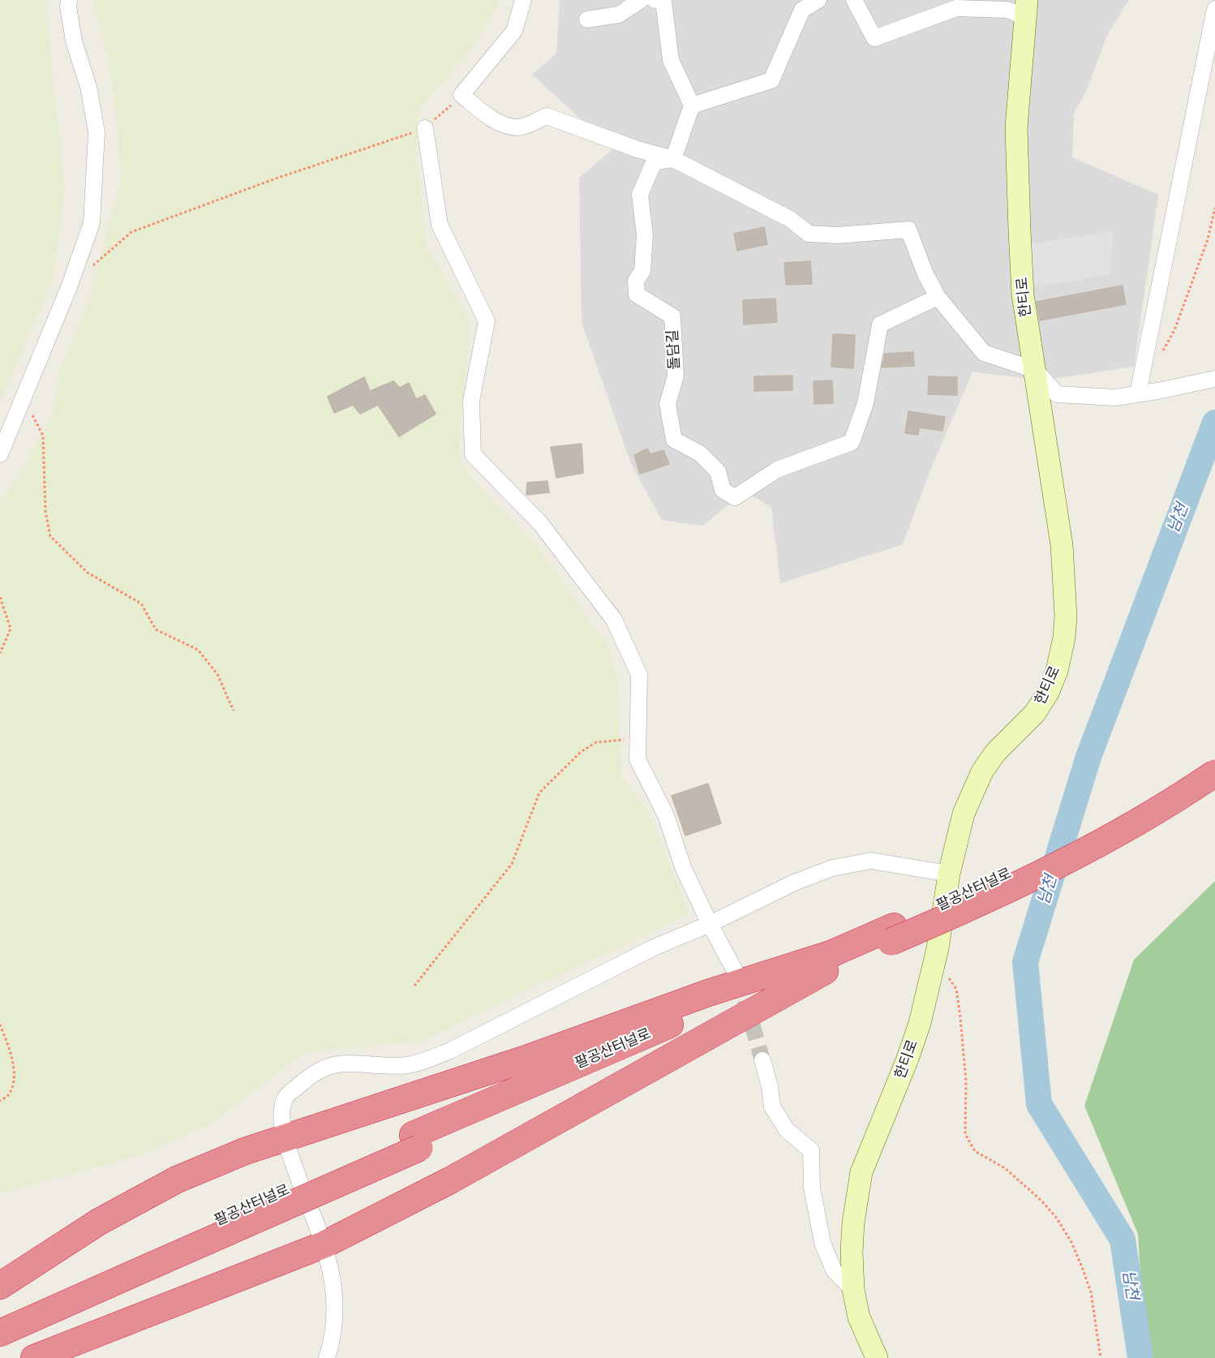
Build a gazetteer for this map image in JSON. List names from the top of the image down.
{
  "streets": {
    "highway": ["팔공산터널로"],
    "street": ["한티로", "돌담길"]
  },
  "water": ["남천"]
}
